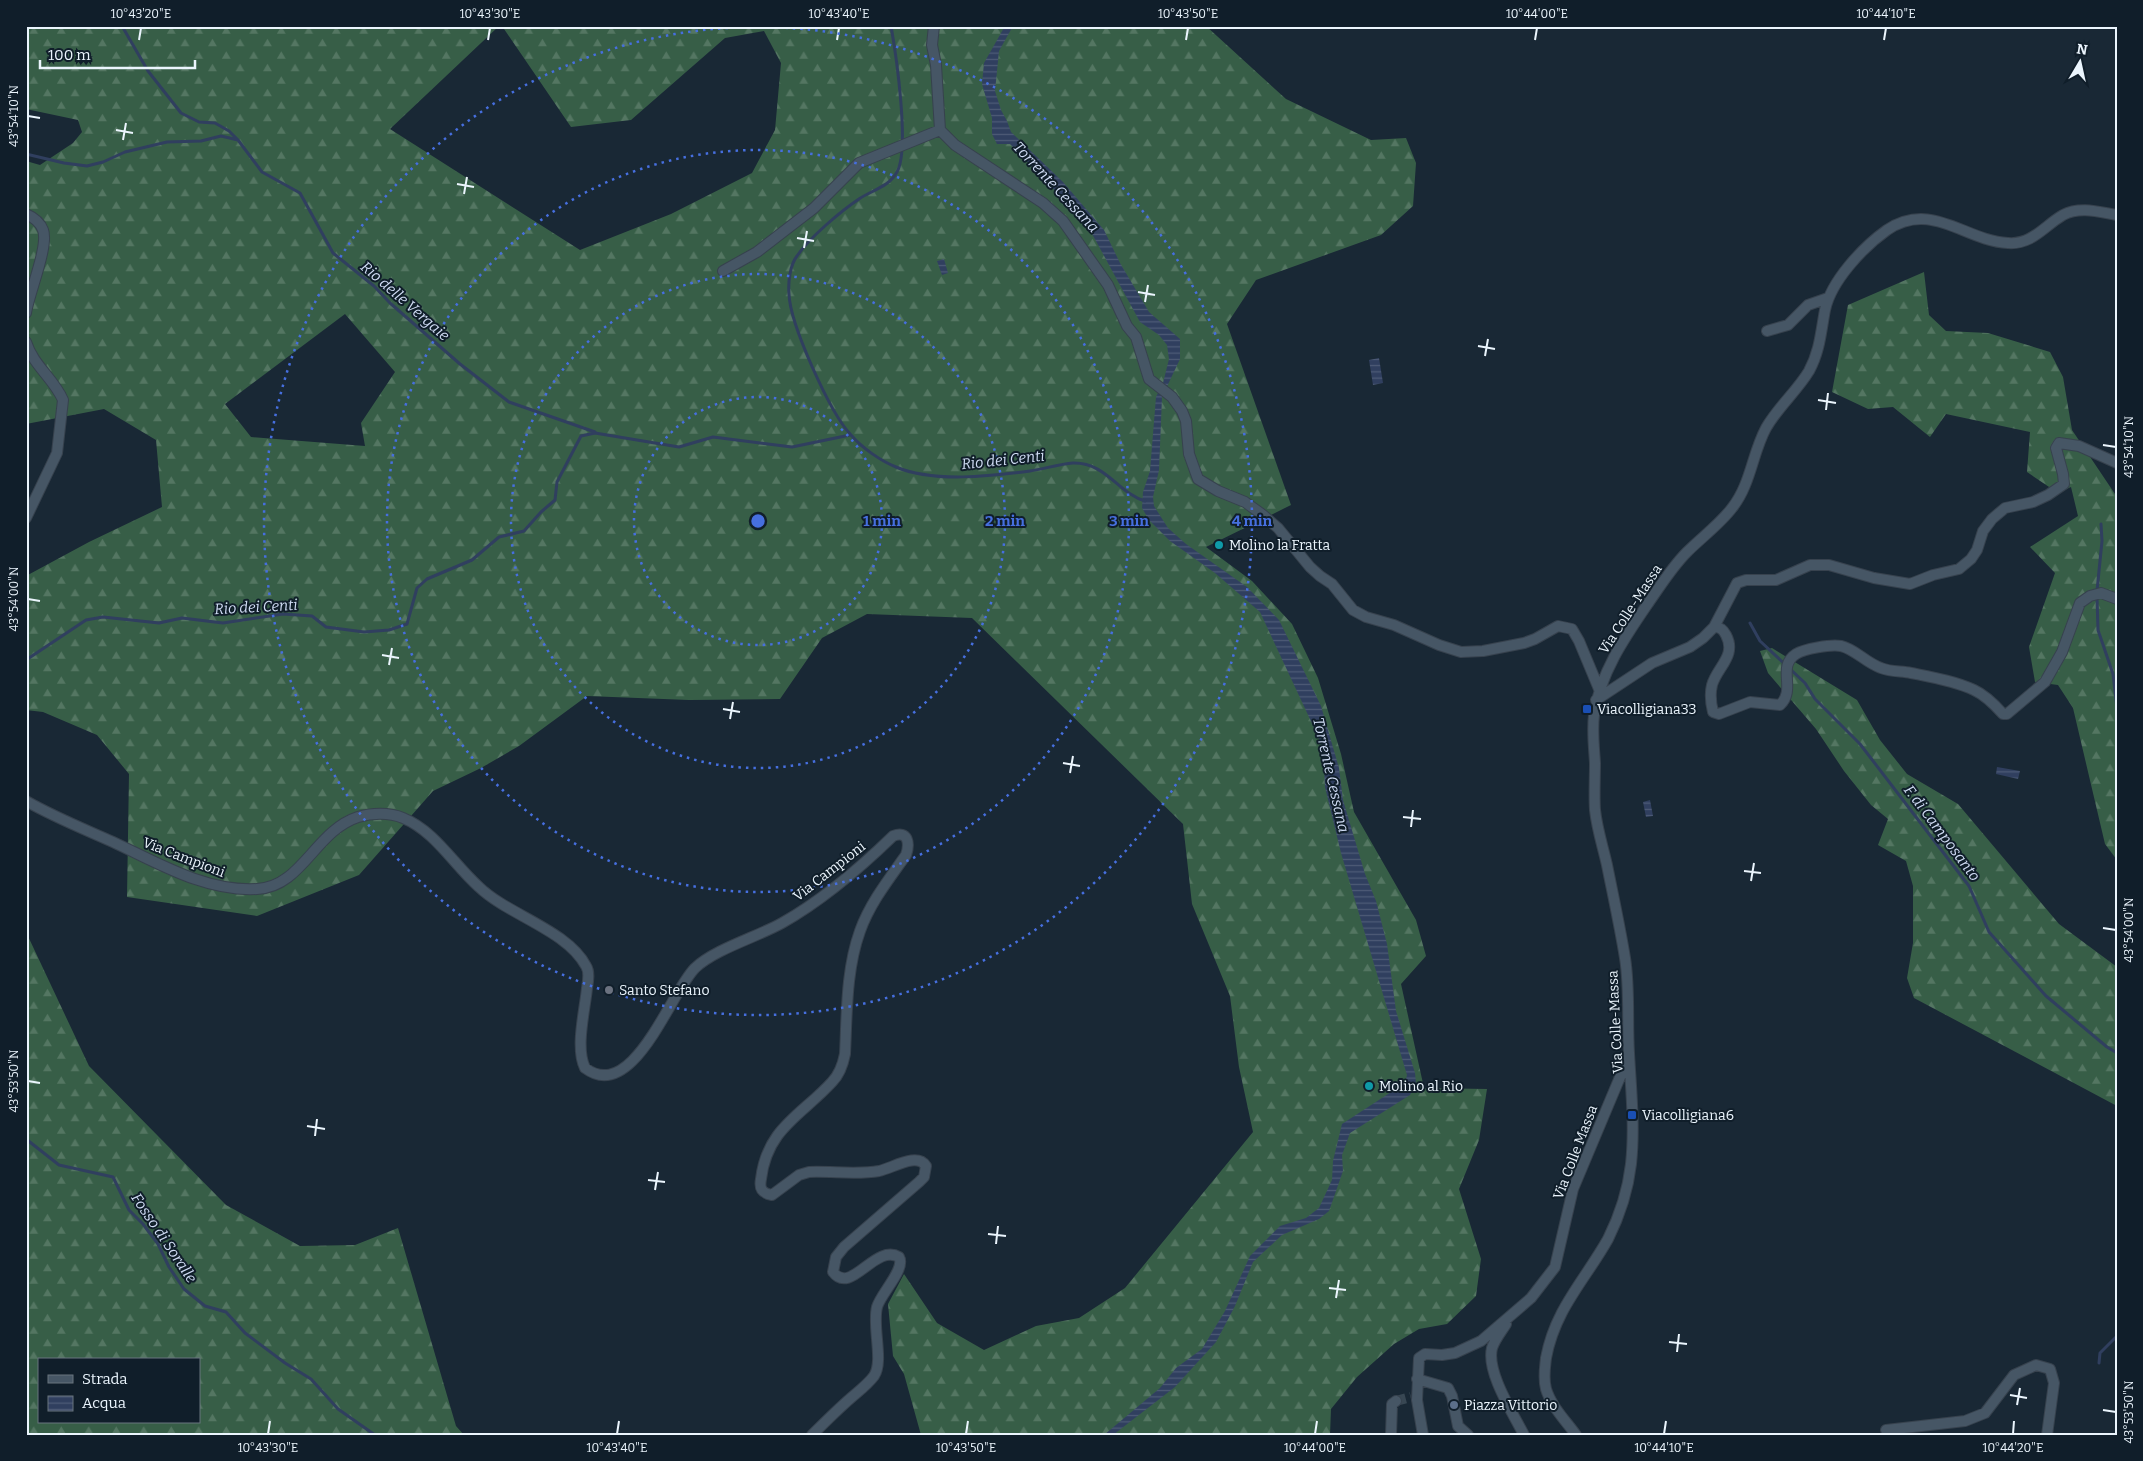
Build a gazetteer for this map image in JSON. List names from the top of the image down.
{
  "streets": {
    "street": ["Via Colle-Massa", "Via Campioni", "Via Colle Massa"]
  },
  "crossings": [
    ["Via Colle-Massa", "Via Colle Massa"]
  ],
  "water": [
    "Torrente Cessana",
    "Rio delle Vergaie",
    "Rio dei Centi",
    "F. di Camposanto",
    "Fosso di Soralle"
  ],
  "places": {
    "other": [
      "Molino la Fratta",
      "Santo Stefano",
      "Molino al Rio",
      "Piazza Vittorio"
    ],
    "transit": ["Viacolligiana33", "Viacolligiana6"]
  },
  "legend": ["Strada", "Acqua"],
  "scale_bar": "100 m",
  "north": "top",
  "coordinates": [
    "10°43'20\"E",
    "10°43'30\"E",
    "10°43'40\"E",
    "10°43'50\"E",
    "10°44'00\"E",
    "10°44'10\"E",
    "43°54'10\"N",
    "43°54'00\"N",
    "43°53'50\"N",
    "10°44'20\"E"
  ],
  "rings": [
    "1 min",
    "2 min",
    "3 min",
    "4 min"
  ]
}
